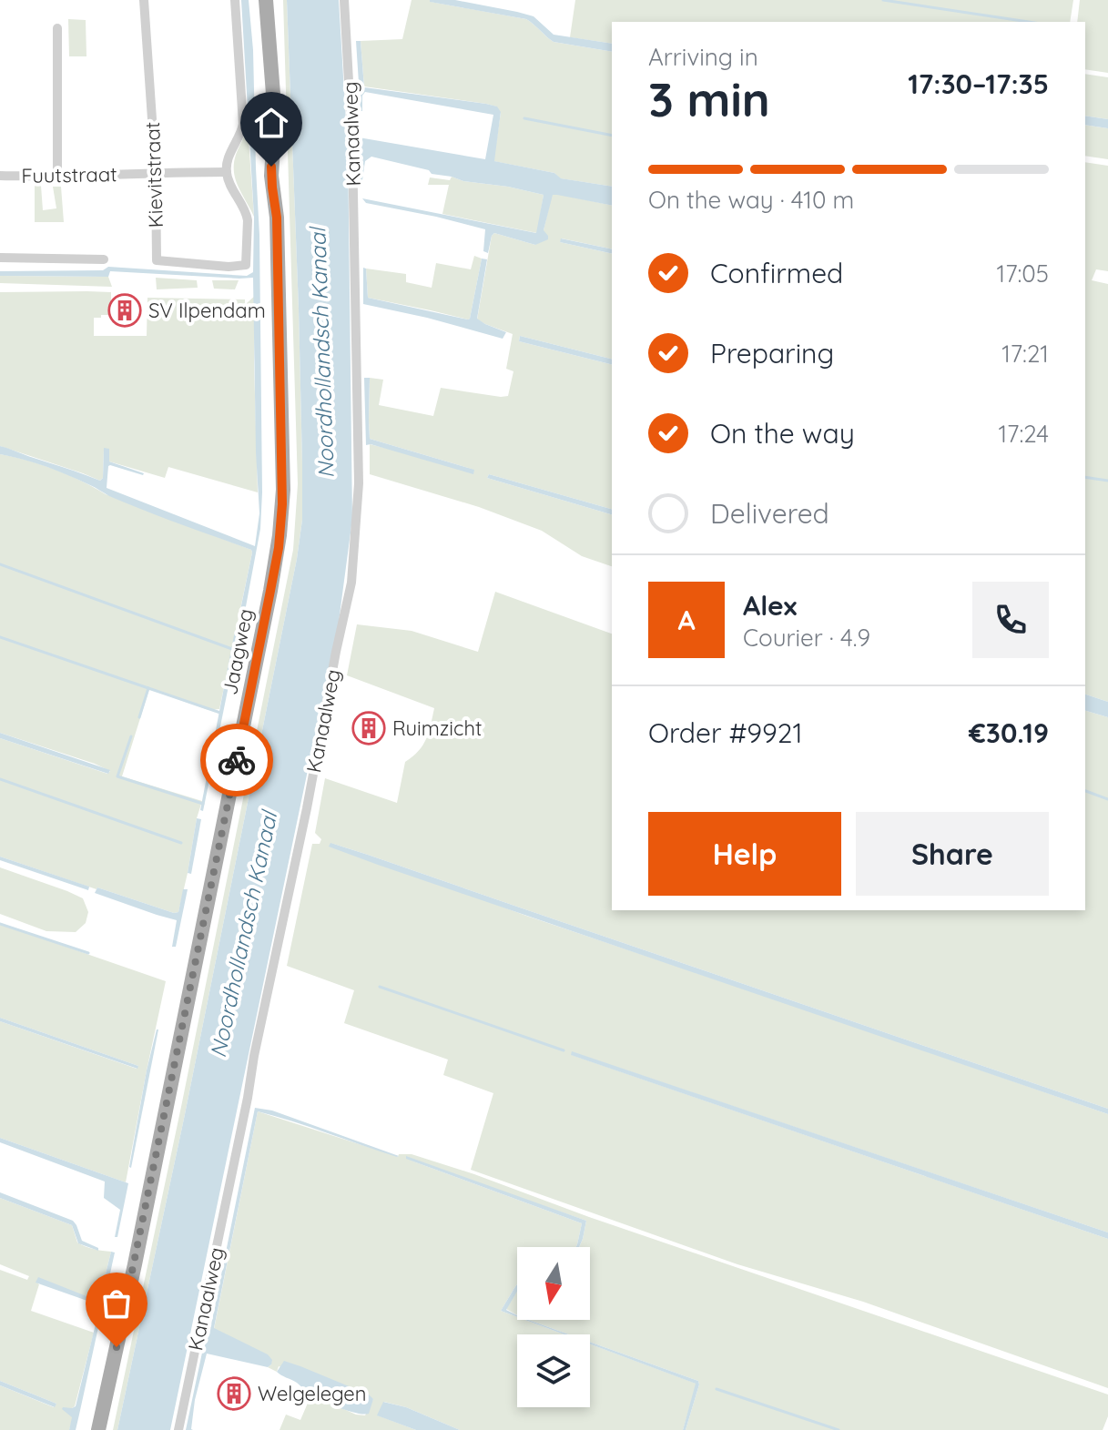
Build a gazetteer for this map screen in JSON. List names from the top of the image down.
{
  "streets": {
    "main road": ["Jaagweg"],
    "street": ["Kanaalweg", "Fuutstraat", "Kievitstraat"]
  },
  "crossings": [
    ["Fuutstraat", "Kievitstraat"]
  ],
  "water": ["Noordhollandsch Kanaal"],
  "places": {
    "building": ["SV Ilpendam", "Ruimzicht", "Welgelegen"]
  },
  "north": "bottom",
  "page": {
    "heading": ["3 min", "Arriving in", "17:30–17:35"],
    "panel": [
      "Alex",
      "Courier · 4.9",
      "Order #9921",
      "€30.19"
    ],
    "bar": "On the way · 410 m",
    "list": [
      ["Confirmed", "17:05"],
      ["Preparing", "17:21"],
      ["On the way", "17:24"],
      "Delivered"
    ],
    "round": "A",
    "buttons": ["Help", "Share"]
  }
}
